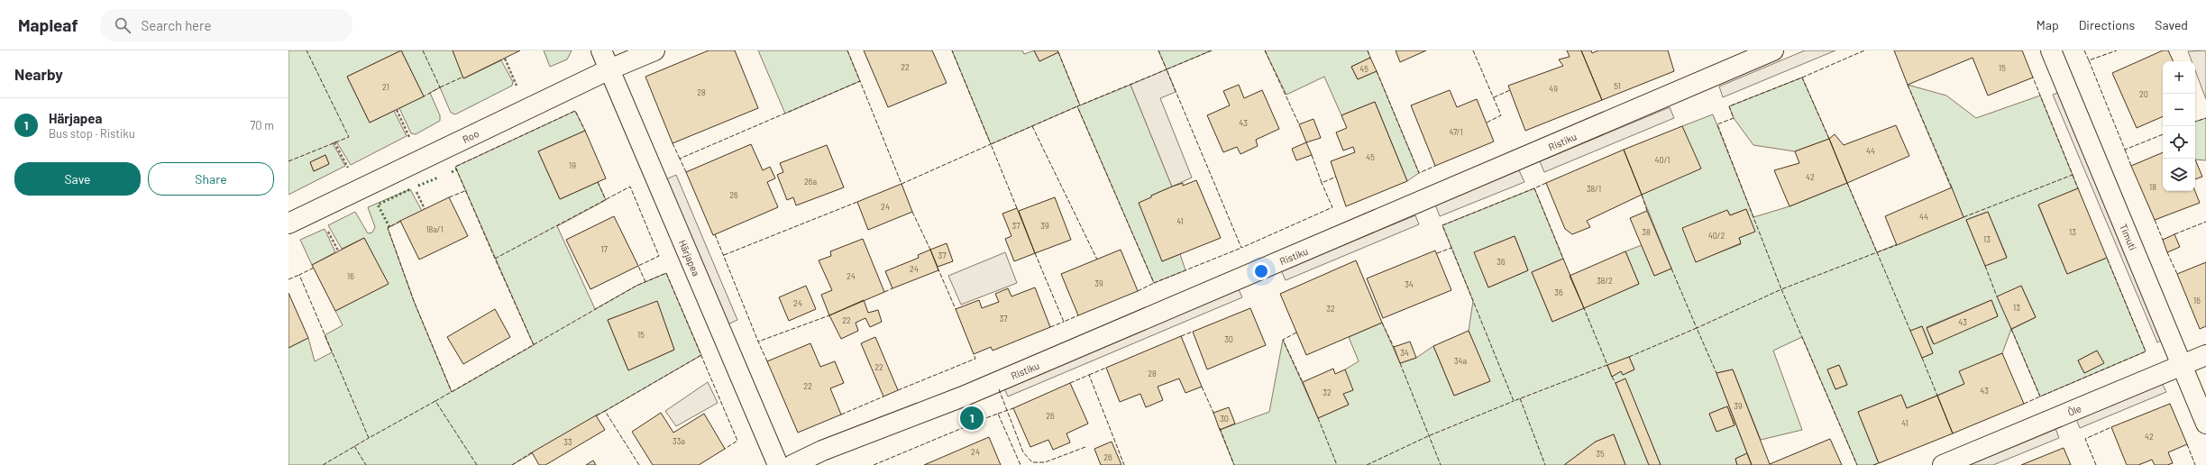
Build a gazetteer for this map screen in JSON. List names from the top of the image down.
{
  "streets": {
    "street": [
      "Roo",
      "Ristiku",
      "Timuti",
      "Härjapea",
      "Õle"
    ]
  },
  "crossings": [
    ["Roo", "Härjapea"],
    ["Timuti", "Õle"]
  ],
  "house_numbers": [
    "22",
    "15",
    "45",
    "51",
    "21",
    "49",
    "28",
    "20",
    "43",
    "47/1",
    "44",
    "45",
    "40/1",
    "19",
    "42",
    "26a",
    "18",
    "38/1",
    "26",
    "24",
    "44",
    "41",
    "37",
    "39",
    "18a/1",
    "38",
    "13",
    "40/2",
    "13",
    "17",
    "37",
    "36",
    "24",
    "16",
    "24",
    "38/2",
    "39",
    "34",
    "36",
    "16",
    "24",
    "13",
    "32",
    "37",
    "22",
    "43",
    "15",
    "30",
    "34",
    "34a",
    "22",
    "28",
    "22",
    "43",
    "32",
    "39",
    "26",
    "30",
    "41",
    "42",
    "33a",
    "33",
    "24",
    "35",
    "26"
  ],
  "page": {
    "header": "Mapleaf",
    "search": "Search here",
    "nav": ["Map", "Directions", "Saved"],
    "heading": "Nearby",
    "map_buttons": ["+", "−"],
    "list": [
      {
        "mark": "1",
        "name": "Härjapea",
        "note": "Bus stop · Ristiku",
        "value": "70 m"
      }
    ],
    "buttons": ["Save", "Share"],
    "pins": "1"
  }
}
